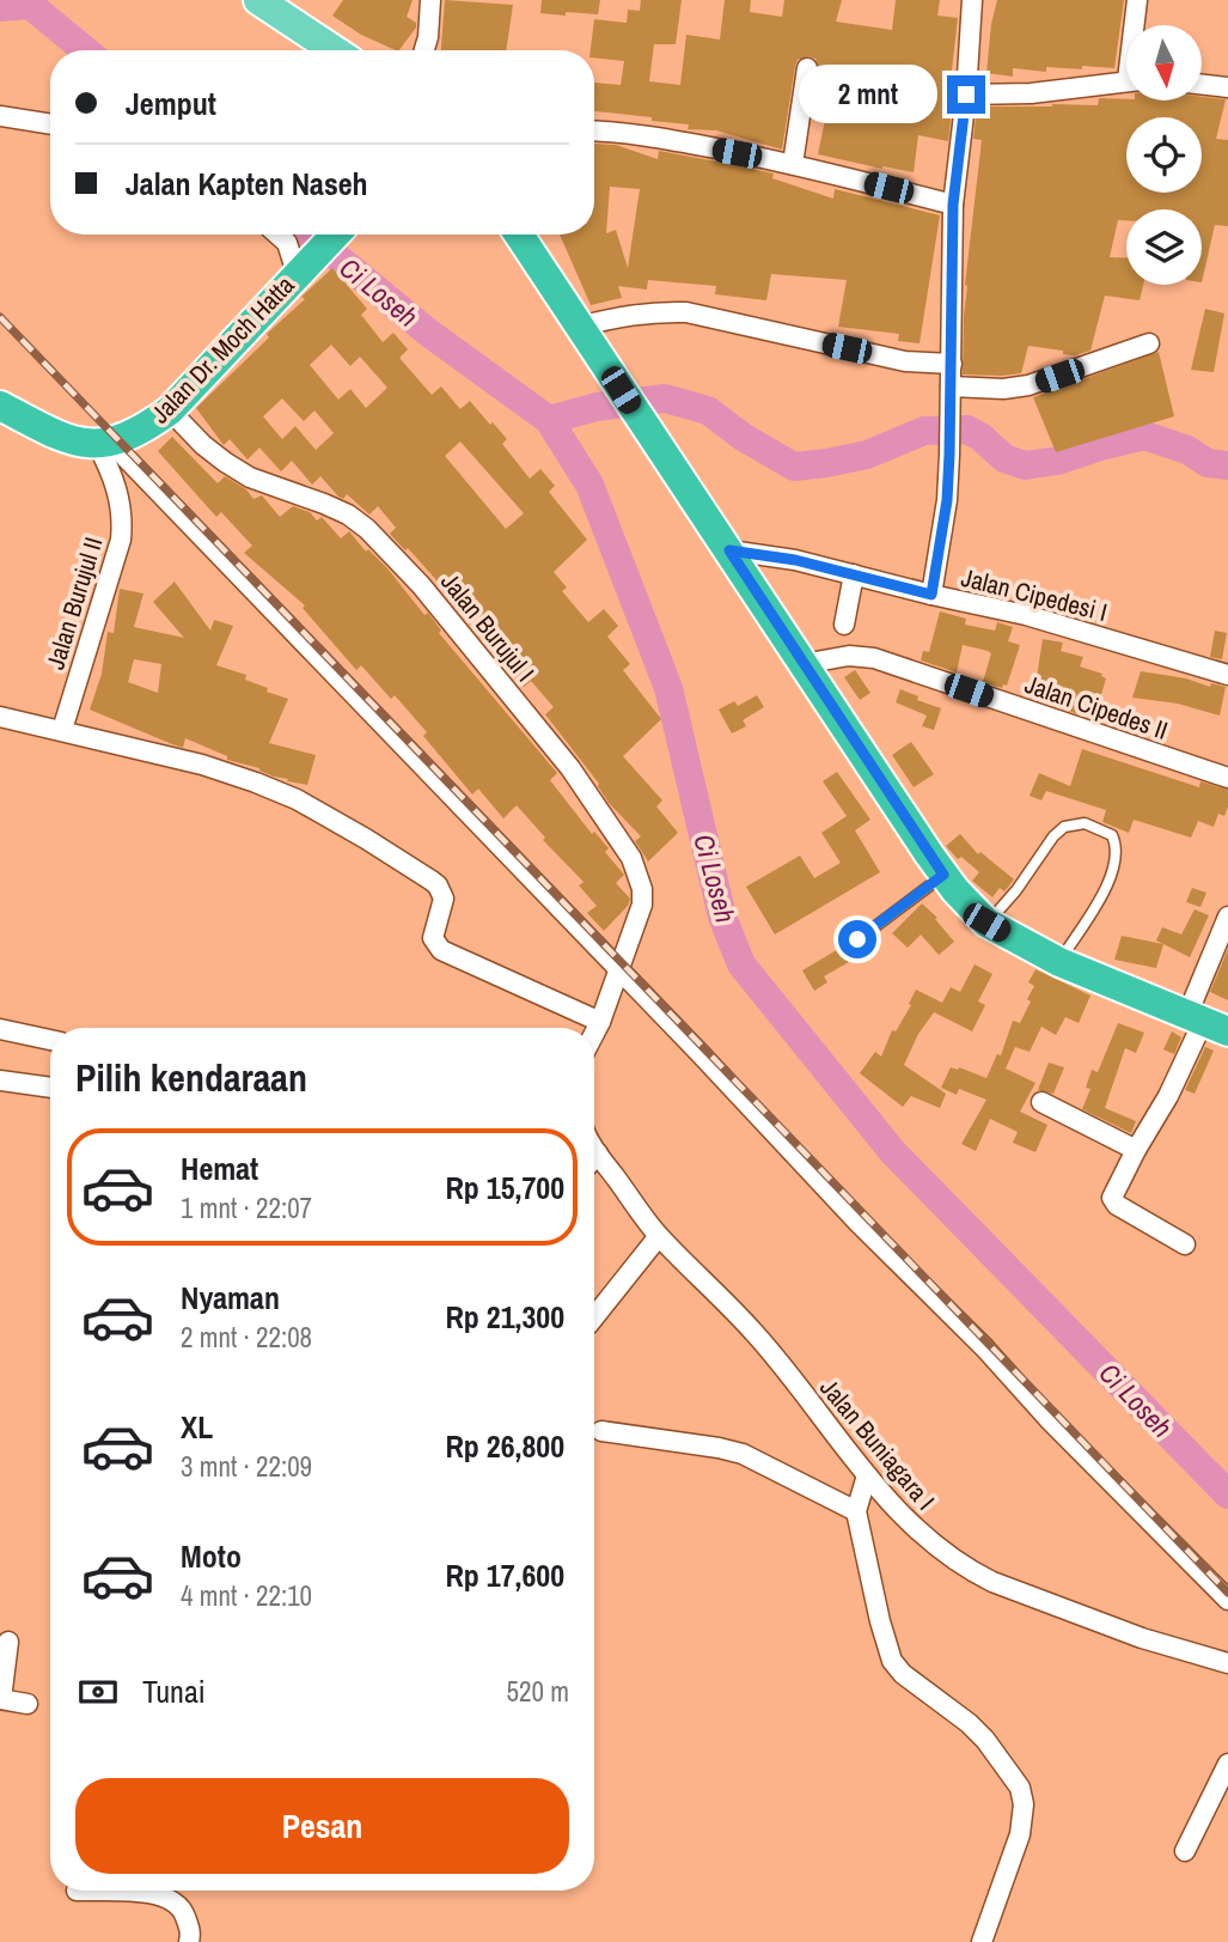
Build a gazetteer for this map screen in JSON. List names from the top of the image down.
{
  "streets": {
    "highway": ["Jalan Dr. Moch Hatta"],
    "street": [
      "Jalan Cipedesi I",
      "Jalan Burujul II",
      "Jalan Burujul I",
      "Jalan Cipedes II",
      "Jalan Buniagara I"
    ]
  },
  "crossings": [
    ["Jalan Dr. Moch Hatta", "Jalan Burujul II"],
    ["Jalan Dr. Moch Hatta", "Jalan Burujul I"]
  ],
  "water": ["Ci Loseh"],
  "north": "bottom",
  "page": {
    "banner": ["Jemput", "Jalan Kapten Naseh"],
    "bubble": "2 mnt",
    "heading": "Pilih kendaraan",
    "list": [
      {
        "name": "Hemat",
        "note": "1 mnt · 22:07",
        "value": "Rp 15,700"
      },
      {
        "name": "Nyaman",
        "note": "2 mnt · 22:08",
        "value": "Rp 21,300"
      },
      {
        "name": "XL",
        "note": "3 mnt · 22:09",
        "value": "Rp 26,800"
      },
      {
        "name": "Moto",
        "note": "4 mnt · 22:10",
        "value": "Rp 17,600"
      }
    ],
    "pay": ["Tunai", "520 m"],
    "buttons": "Pesan"
  }
}
